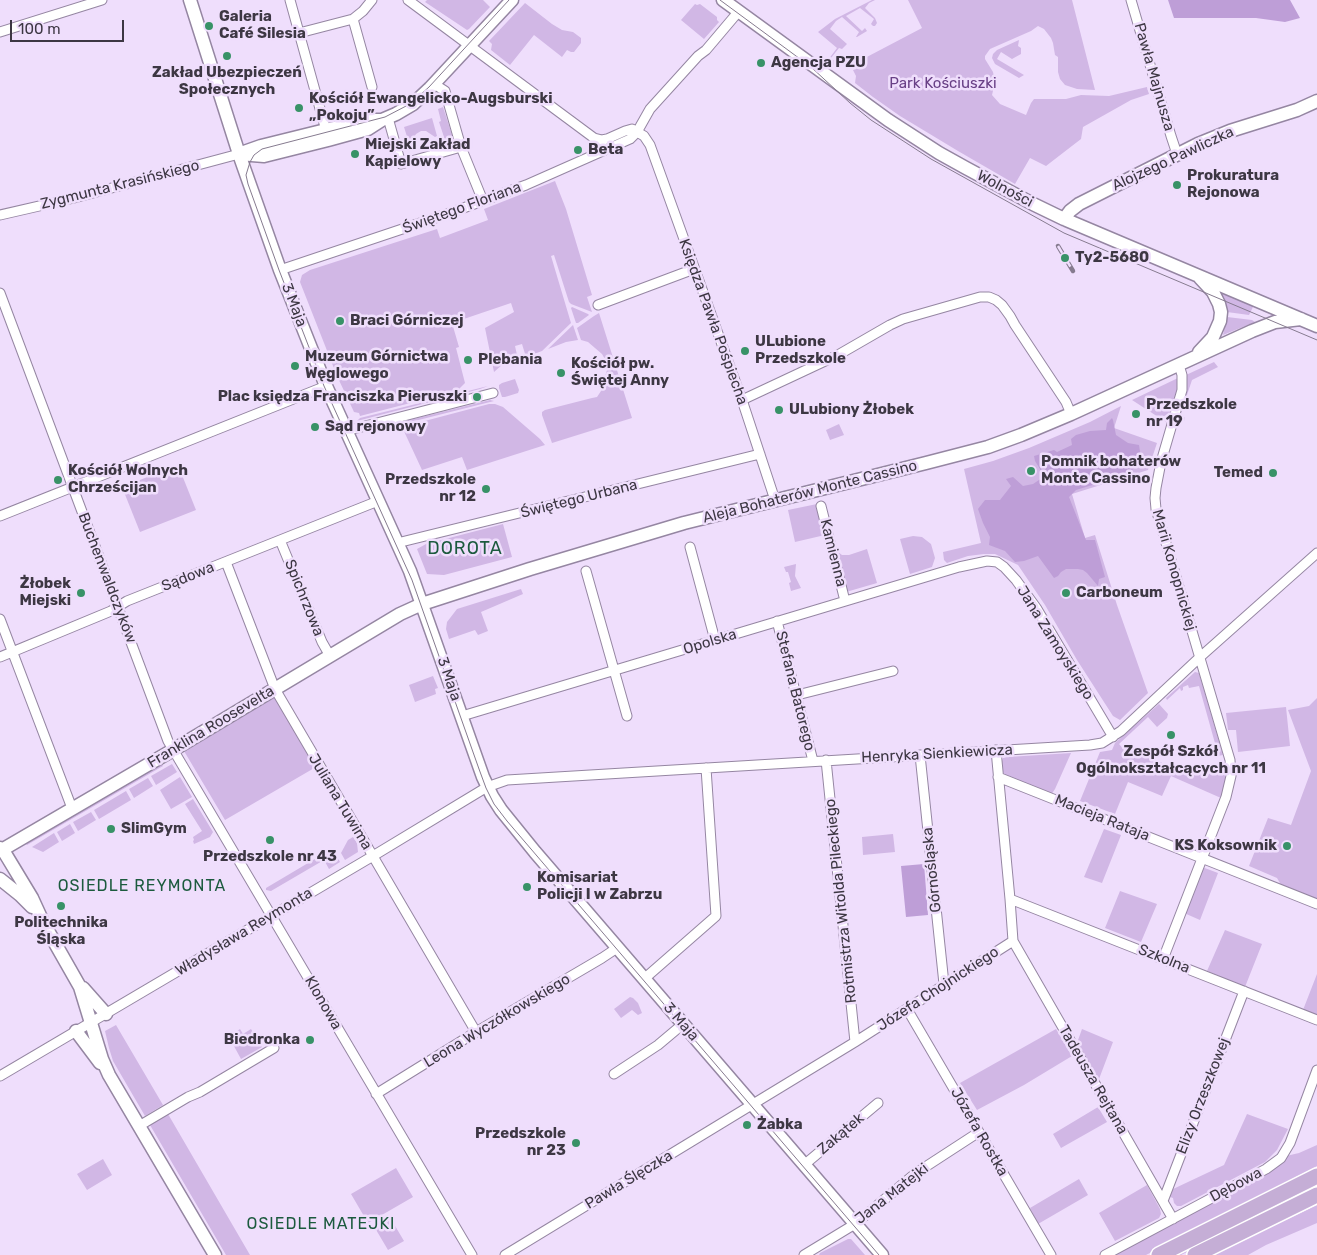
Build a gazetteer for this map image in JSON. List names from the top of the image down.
{
  "streets": {
    "street": [
      "Pawła Majnusza",
      "Alojzego Pawliczka",
      "Zygmunta Krasińskiego",
      "Wolności",
      "Świętego Floriana",
      "3 Maja",
      "Księdza Pawła Pośpiecha",
      "Aleja Bohaterów Monte Cassino",
      "Świętego Urbana",
      "Kamienna",
      "Marii Konopnickiej",
      "Sądowa",
      "Buchenwaldczyków",
      "Spichrzowa",
      "Opolska",
      "Jana Zamoyskiego",
      "Stefana Batorego",
      "Franklina Roosevelta",
      "Henryka Sienkiewicza",
      "Juliana Tuwima",
      "Macieja Rataja",
      "Górnośląska",
      "Rotmistrza Witolda Pileckiego",
      "Władysława Reymonta",
      "Szkolna",
      "Józefa Chojnickiego",
      "Klonowa",
      "Leona Wyczółkowskiego",
      "Tadeusza Rejtana",
      "Elizy Orzeszkowej",
      "Józefa Rostka",
      "Zakątek",
      "Pawła Ślęczka",
      "Dębowa",
      "Jana Matejki"
    ]
  },
  "crossings": [
    ["Pawła Majnusza", "Alojzego Pawliczka"],
    ["Alojzego Pawliczka", "Wolności"],
    ["Zygmunta Krasińskiego", "3 Maja"],
    ["Wolności", "Aleja Bohaterów Monte Cassino"],
    ["Świętego Floriana", "3 Maja"],
    ["Świętego Floriana", "Księdza Pawła Pośpiecha"],
    ["3 Maja", "Aleja Bohaterów Monte Cassino"],
    ["3 Maja", "Świętego Urbana"],
    ["3 Maja", "Sądowa"],
    ["3 Maja", "Opolska"],
    ["3 Maja", "Franklina Roosevelta"],
    ["3 Maja", "Henryka Sienkiewicza"],
    ["3 Maja", "Władysława Reymonta"],
    ["3 Maja", "Józefa Chojnickiego"],
    ["3 Maja", "Leona Wyczółkowskiego"],
    ["3 Maja", "Zakątek"],
    ["3 Maja", "Pawła Ślęczka"],
    ["3 Maja", "Jana Matejki"],
    ["Księdza Pawła Pośpiecha", "Aleja Bohaterów Monte Cassino"],
    ["Księdza Pawła Pośpiecha", "Świętego Urbana"],
    ["Aleja Bohaterów Monte Cassino", "Marii Konopnickiej"],
    ["Aleja Bohaterów Monte Cassino", "Franklina Roosevelta"],
    ["Kamienna", "Opolska"],
    ["Marii Konopnickiej", "Henryka Sienkiewicza"],
    ["Marii Konopnickiej", "Macieja Rataja"],
    ["Marii Konopnickiej", "Szkolna"],
    ["Sądowa", "Buchenwaldczyków"],
    ["Sądowa", "Spichrzowa"],
    ["Sądowa", "Juliana Tuwima"],
    ["Buchenwaldczyków", "Franklina Roosevelta"],
    ["Buchenwaldczyków", "Klonowa"],
    ["Spichrzowa", "Franklina Roosevelta"],
    ["Opolska", "Jana Zamoyskiego"],
    ["Opolska", "Stefana Batorego"],
    ["Jana Zamoyskiego", "Henryka Sienkiewicza"],
    ["Stefana Batorego", "Henryka Sienkiewicza"],
    ["Franklina Roosevelta", "Juliana Tuwima"],
    ["Franklina Roosevelta", "Klonowa"],
    ["Henryka Sienkiewicza", "Górnośląska"],
    ["Henryka Sienkiewicza", "Rotmistrza Witolda Pileckiego"],
    ["Henryka Sienkiewicza", "Władysława Reymonta"],
    ["Henryka Sienkiewicza", "Józefa Chojnickiego"],
    ["Juliana Tuwima", "Władysława Reymonta"],
    ["Juliana Tuwima", "Leona Wyczółkowskiego"],
    ["Macieja Rataja", "Józefa Chojnickiego"],
    ["Górnośląska", "Józefa Chojnickiego"],
    ["Rotmistrza Witolda Pileckiego", "Józefa Chojnickiego"],
    ["Władysława Reymonta", "Klonowa"],
    ["Szkolna", "Józefa Chojnickiego"],
    ["Szkolna", "Elizy Orzeszkowej"],
    ["Józefa Chojnickiego", "Tadeusza Rejtana"],
    ["Józefa Chojnickiego", "Józefa Rostka"],
    ["Józefa Chojnickiego", "Pawła Ślęczka"],
    ["Klonowa", "Leona Wyczółkowskiego"],
    ["Tadeusza Rejtana", "Elizy Orzeszkowej"],
    ["Tadeusza Rejtana", "Dębowa"],
    ["Józefa Rostka", "Jana Matejki"]
  ],
  "districts": ["DOROTA", "OSIEDLE REYMONTA", "OSIEDLE MATEJKI"],
  "parks": ["Park Kościuszki"],
  "places": [
    "Galeria Café Silesia",
    "Zakład Ubezpieczeń Społecznych",
    "Agencja PZU",
    "Kościół Ewangelicko-Augsburski „Pokoju”",
    "Beta",
    "Miejski Zakład Kąpielowy",
    "Prokuratura Rejonowa",
    "Ty2-5680",
    "Braci Górniczej",
    "ULubione Przedszkole",
    "Plebania",
    "Muzeum Górnictwa Węglowego",
    "Kościół pw. Świętej Anny",
    "Plac księdza Franciszka Pieruszki",
    "ULubiony Żłobek",
    "Przedszkole nr 19",
    "Sąd rejonowy",
    "Pomnik bohaterów Monte Cassino",
    "Temed",
    "Kościół Wolnych Chrześcijan",
    "Przedszkole nr 12",
    "Żłobek Miejski",
    "Carboneum",
    "Zespół Szkół Ogólnokształcących nr 11",
    "SlimGym",
    "Przedszkole nr 43",
    "KS Koksownik",
    "Komisariat Policji I w Zabrzu",
    "Politechnika Śląska",
    "Biedronka",
    "Żabka",
    "Przedszkole nr 23"
  ],
  "scale_bar": "100 m"
}
